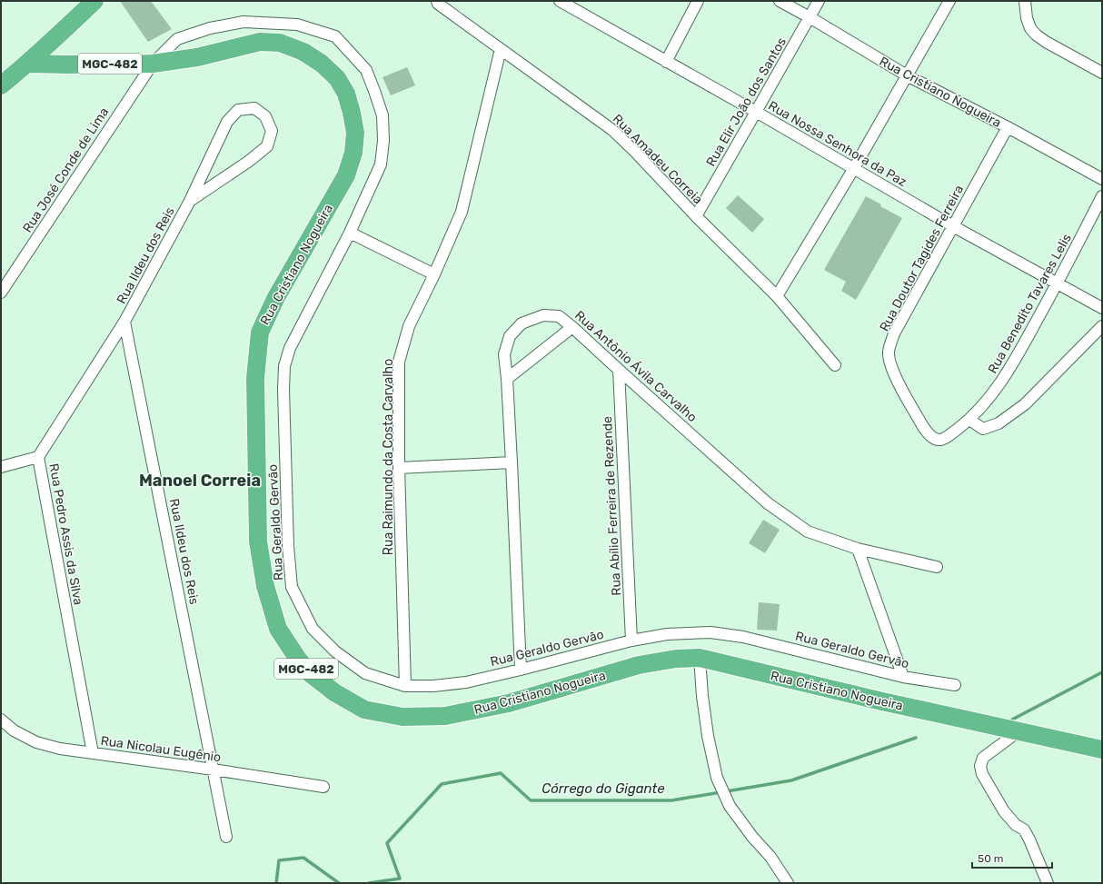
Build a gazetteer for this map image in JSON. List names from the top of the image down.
{
  "streets": {
    "highway": ["MGC-482", "Rua Cristiano Nogueira"],
    "street": [
      "Rua Elir João dos Santos",
      "Rua Nossa Senhora da Paz",
      "Rua Amadeu Correia",
      "Rua José Conde de Lima",
      "Rua Ildeu dos Reis",
      "Rua Doutor Tagides Ferreira",
      "Rua Benedito Tavares Lelis",
      "Rua Antônio Ávila Carvalho",
      "Rua Raimundo da Costa Carvalho",
      "Rua Abílio Ferreira de Rezende",
      "Rua Geraldo Gervão",
      "Rua Pedro Assis da Silva",
      "Rua Nicolau Eugênio"
    ]
  },
  "crossings": [
    ["MGC-482", "Rua Cristiano Nogueira"],
    ["MGC-482", "Rua José Conde de Lima"],
    ["MGC-482", "Rua Geraldo Gervão"],
    ["Rua Cristiano Nogueira", "Rua Elir João dos Santos"],
    ["Rua Cristiano Nogueira", "Rua José Conde de Lima"],
    ["Rua Cristiano Nogueira", "Rua Doutor Tagides Ferreira"],
    ["Rua Cristiano Nogueira", "Rua Geraldo Gervão"],
    ["Rua Elir João dos Santos", "Rua Nossa Senhora da Paz"],
    ["Rua Elir João dos Santos", "Rua Amadeu Correia"],
    ["Rua Nossa Senhora da Paz", "Rua Doutor Tagides Ferreira"],
    ["Rua Nossa Senhora da Paz", "Rua Benedito Tavares Lelis"],
    ["Rua Amadeu Correia", "Rua Raimundo da Costa Carvalho"],
    ["Rua José Conde de Lima", "Rua Geraldo Gervão"],
    ["Rua Ildeu dos Reis", "Rua Pedro Assis da Silva"],
    ["Rua Ildeu dos Reis", "Rua Nicolau Eugênio"],
    ["Rua Doutor Tagides Ferreira", "Rua Benedito Tavares Lelis"],
    ["Rua Antônio Ávila Carvalho", "Rua Abílio Ferreira de Rezende"],
    ["Rua Antônio Ávila Carvalho", "Rua Geraldo Gervão"],
    ["Rua Raimundo da Costa Carvalho", "Rua Geraldo Gervão"],
    ["Rua Abílio Ferreira de Rezende", "Rua Geraldo Gervão"],
    ["Rua Pedro Assis da Silva", "Rua Nicolau Eugênio"]
  ],
  "districts": ["Manoel Correia"],
  "water": ["Córrego do Gigante"],
  "scale_bar": "50 m"
}
